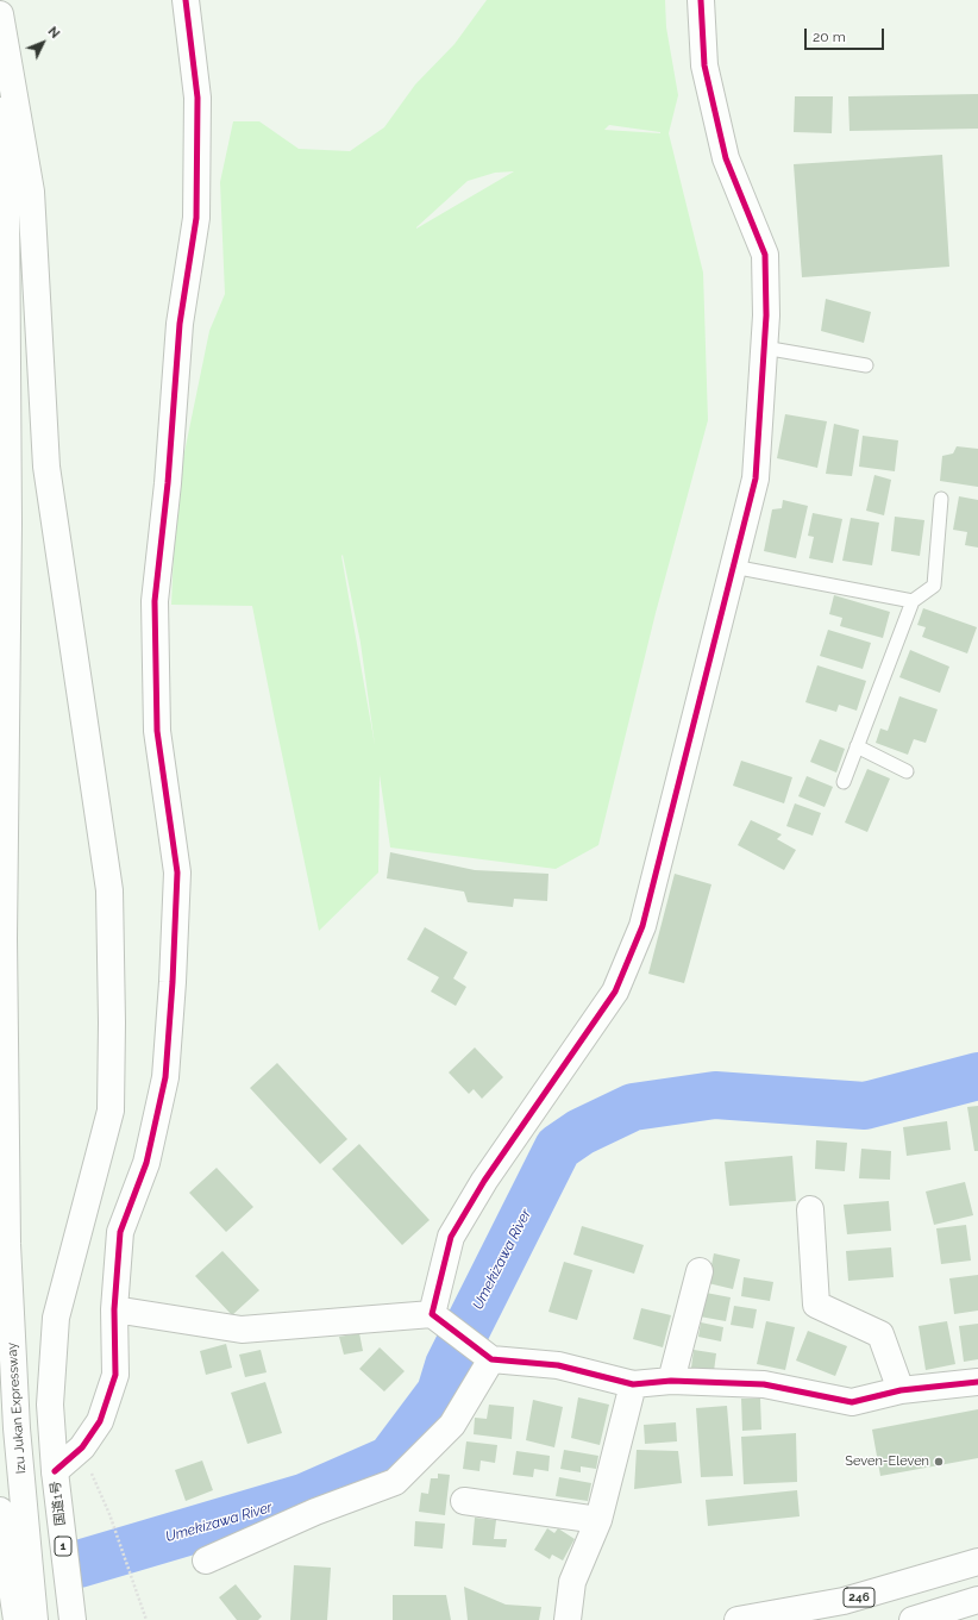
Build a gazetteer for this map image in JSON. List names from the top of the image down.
{
  "streets": {
    "main road": [
      "Izu Jukan Expressway",
      "国道1号",
      "1",
      "246"
    ]
  },
  "water": ["Umekizawa River"],
  "places": ["Seven-Eleven"],
  "scale_bar": "20 m",
  "north": "top right"
}
